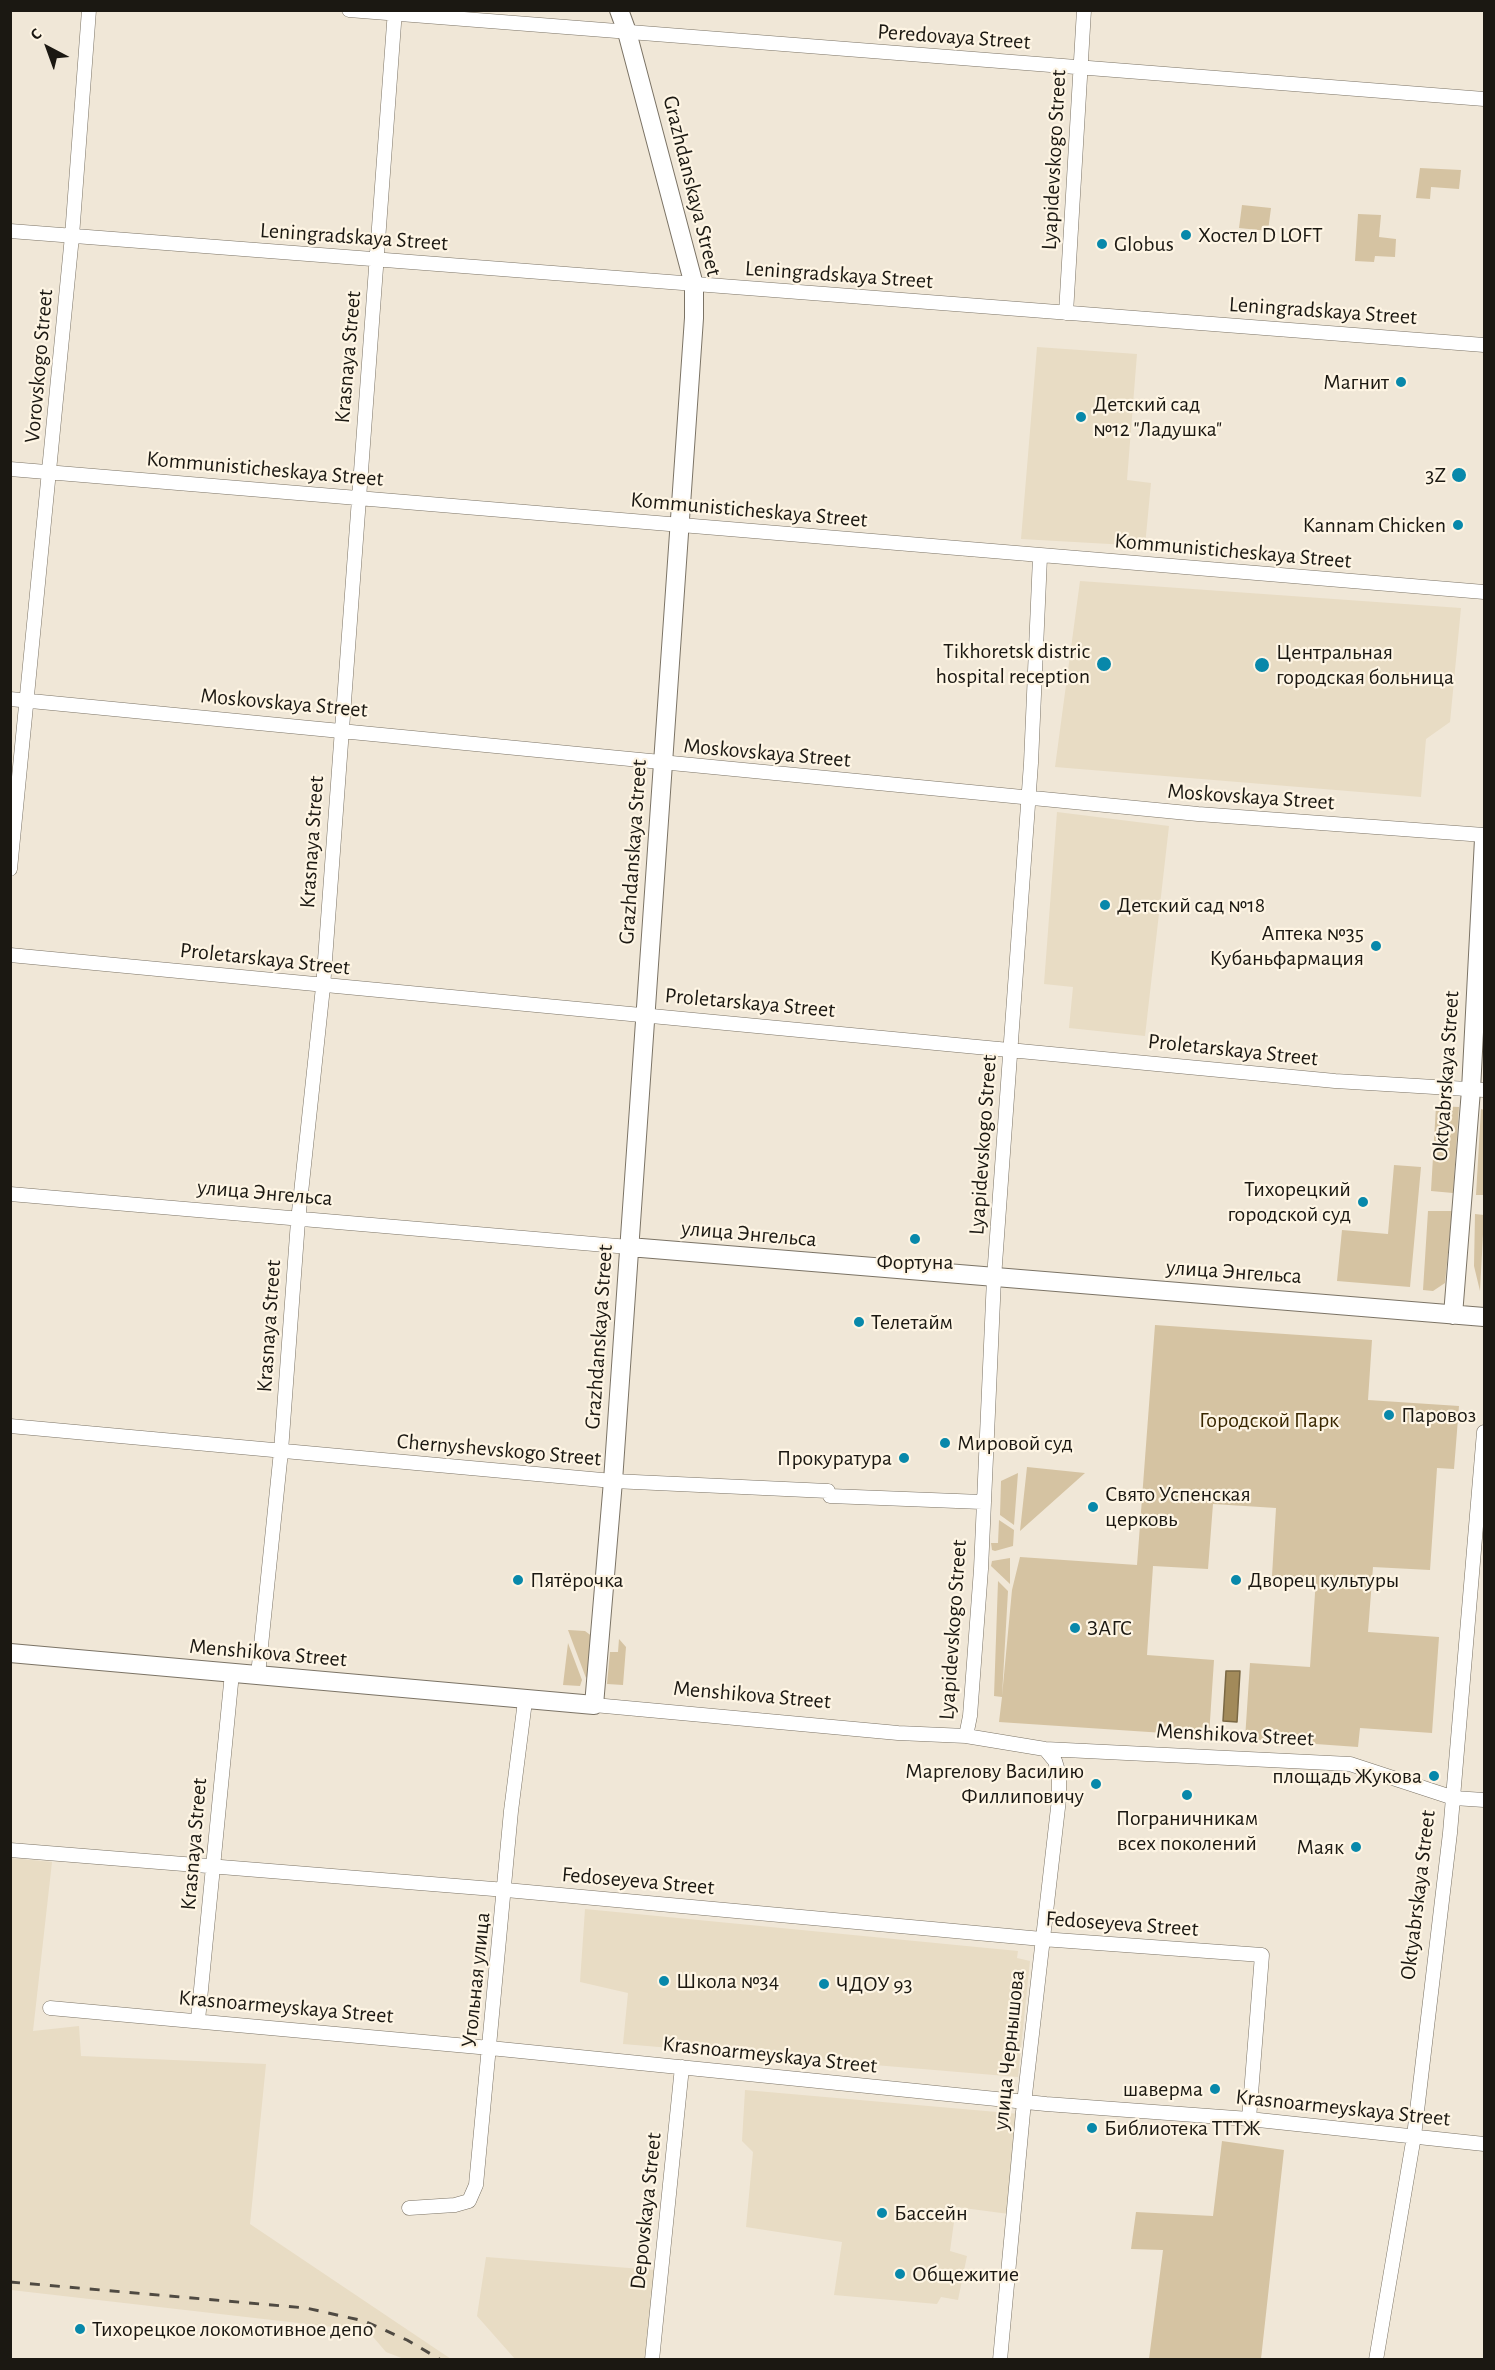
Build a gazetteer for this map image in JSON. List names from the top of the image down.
{
  "streets": {
    "main road": [
      "Grazhdanskaya Street",
      "Oktyabrskaya Street",
      "улица Энгельса",
      "Menshikova Street"
    ],
    "street": [
      "Peredovaya Street",
      "Lyapidevskogo Street",
      "Leningradskaya Street",
      "Krasnaya Street",
      "Vorovskogo Street",
      "Kommunisticheskaya Street",
      "Moskovskaya Street",
      "Proletarskaya Street",
      "Chernyshevskogo Street",
      "Fedoseyeva Street",
      "Угольная улица",
      "Krasnoarmeyskaya Street",
      "улица Чернышова",
      "Depovskaya Street"
    ]
  },
  "crossings": [
    ["Peredovaya Street", "Lyapidevskogo Street"],
    ["Peredovaya Street", "Grazhdanskaya Street"],
    ["Peredovaya Street", "Krasnaya Street"],
    ["Lyapidevskogo Street", "Leningradskaya Street"],
    ["Lyapidevskogo Street", "Kommunisticheskaya Street"],
    ["Lyapidevskogo Street", "Moskovskaya Street"],
    ["Lyapidevskogo Street", "Proletarskaya Street"],
    ["Lyapidevskogo Street", "улица Энгельса"],
    ["Lyapidevskogo Street", "Chernyshevskogo Street"],
    ["Lyapidevskogo Street", "Menshikova Street"],
    ["Grazhdanskaya Street", "Leningradskaya Street"],
    ["Grazhdanskaya Street", "Kommunisticheskaya Street"],
    ["Grazhdanskaya Street", "Moskovskaya Street"],
    ["Grazhdanskaya Street", "Proletarskaya Street"],
    ["Grazhdanskaya Street", "улица Энгельса"],
    ["Grazhdanskaya Street", "Chernyshevskogo Street"],
    ["Grazhdanskaya Street", "Menshikova Street"],
    ["Leningradskaya Street", "Krasnaya Street"],
    ["Leningradskaya Street", "Vorovskogo Street"],
    ["Krasnaya Street", "Kommunisticheskaya Street"],
    ["Krasnaya Street", "Moskovskaya Street"],
    ["Krasnaya Street", "Proletarskaya Street"],
    ["Krasnaya Street", "улица Энгельса"],
    ["Krasnaya Street", "Chernyshevskogo Street"],
    ["Krasnaya Street", "Menshikova Street"],
    ["Krasnaya Street", "Fedoseyeva Street"],
    ["Krasnaya Street", "Krasnoarmeyskaya Street"],
    ["Vorovskogo Street", "Kommunisticheskaya Street"],
    ["Vorovskogo Street", "Moskovskaya Street"],
    ["Moskovskaya Street", "Oktyabrskaya Street"],
    ["Proletarskaya Street", "Oktyabrskaya Street"],
    ["Oktyabrskaya Street", "улица Энгельса"],
    ["Oktyabrskaya Street", "Menshikova Street"],
    ["Oktyabrskaya Street", "Krasnoarmeyskaya Street"],
    ["Menshikova Street", "Угольная улица"],
    ["Menshikova Street", "улица Чернышова"],
    ["Fedoseyeva Street", "Угольная улица"],
    ["Fedoseyeva Street", "Krasnoarmeyskaya Street"],
    ["Fedoseyeva Street", "улица Чернышова"],
    ["Угольная улица", "Krasnoarmeyskaya Street"],
    ["Krasnoarmeyskaya Street", "улица Чернышова"],
    ["Krasnoarmeyskaya Street", "Depovskaya Street"]
  ],
  "parks": ["Городской Парк"],
  "places": [
    "Хостел D LOFT",
    "Globus",
    "Магнит",
    "Детский сад №12 \"Ладушка\"",
    "3Z",
    "Kannam Chicken",
    "Tikhoretsk distric hospital reception",
    "Центральная городская больница",
    "Детский сад №18",
    "Аптека №35 Кубаньфармация",
    "Тихорецкий городской суд",
    "Фортуна",
    "Телетайм",
    "Паровоз",
    "Мировой суд",
    "Прокуратура",
    "Свято Успенская церковь",
    "Пятёрочка",
    "Дворец культуры",
    "ЗАГС",
    "площадь Жукова",
    "Маргелову Василию Филлиповичу",
    "Пограничникам всех поколений",
    "Маяк",
    "Школа №34",
    "ЧДОУ 93",
    "шаверма",
    "Библиотека ТТТЖ",
    "Бассейн",
    "Общежитие",
    "Тихорецкое локомотивное депо"
  ],
  "north": "top left"
}
